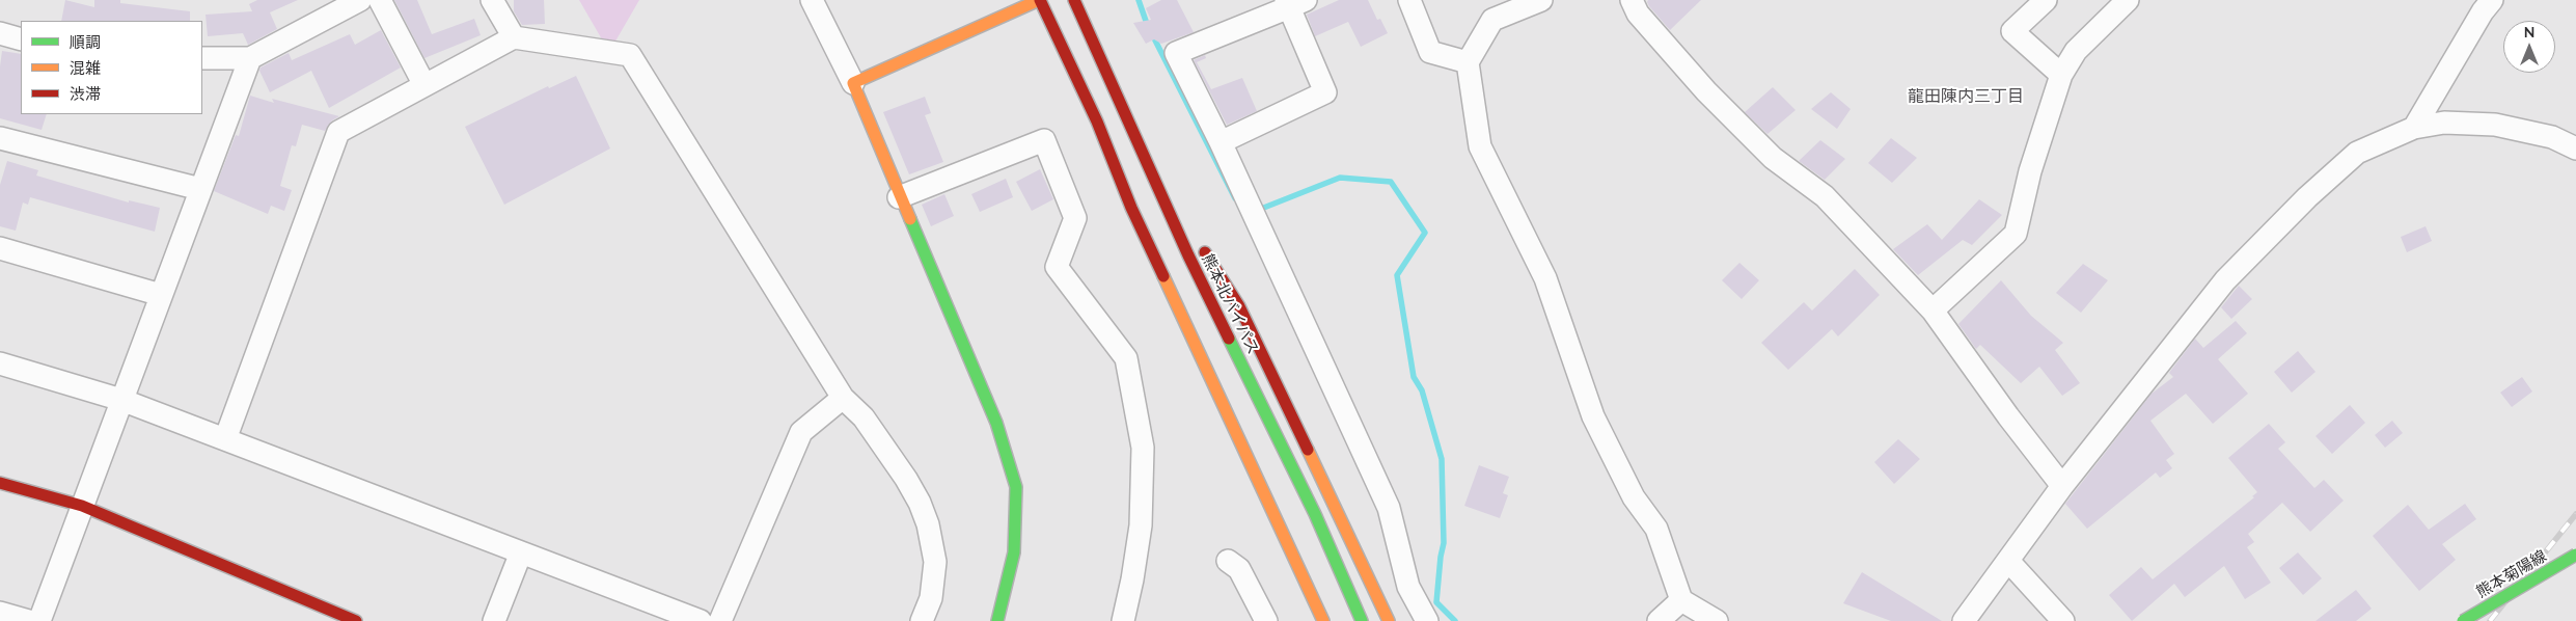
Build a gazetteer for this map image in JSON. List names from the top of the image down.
{
  "streets": {
    "main road": ["熊本北バイパス", "熊本菊陽線"]
  },
  "districts": ["龍田陳内三丁目"],
  "legend": ["順調", "混雑", "渋滞"],
  "north": "top"
}
